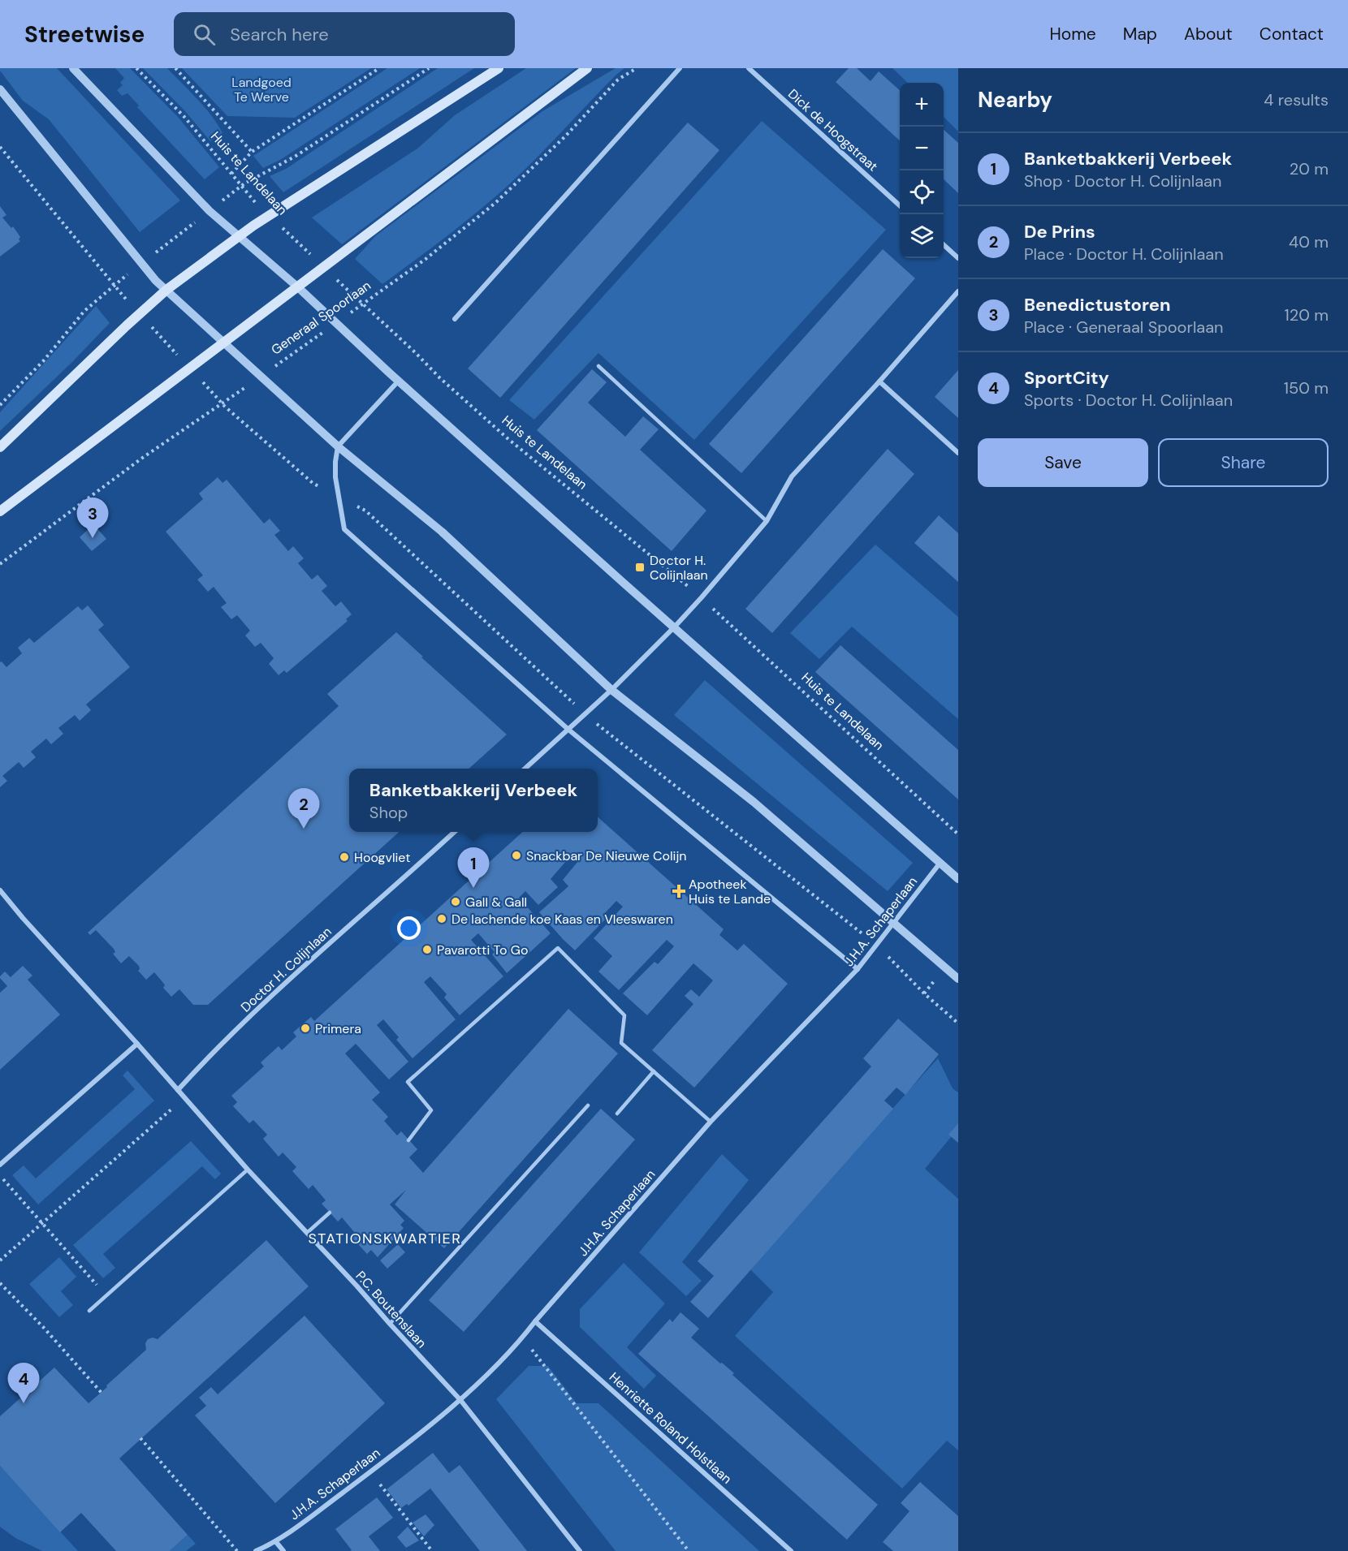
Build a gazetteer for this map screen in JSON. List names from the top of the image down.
{
  "streets": {
    "street": [
      "Dick de Hoogstraat",
      "J.H.A. Schaperlaan",
      "Doctor H. Colijnlaan",
      "P.C. Boutenslaan",
      "Henriette Roland Holstlaan"
    ],
    "path": ["Huis te Landelaan", "Generaal Spoorlaan"]
  },
  "crossings": [
    ["Huis te Landelaan", "Generaal Spoorlaan"],
    ["J.H.A. Schaperlaan", "P.C. Boutenslaan"],
    ["J.H.A. Schaperlaan", "Henriette Roland Holstlaan"],
    ["Doctor H. Colijnlaan", "P.C. Boutenslaan"]
  ],
  "districts": ["STATIONSKWARTIER"],
  "parks": ["Landgoed Te Werve"],
  "places": {
    "transit": ["Doctor H. Colijnlaan"],
    "other": [
      "Snackbar De Nieuwe Colijn",
      "Hoogvliet",
      "Gall & Gall",
      "De lachende koe Kaas en Vleeswaren",
      "Pavarotti To Go",
      "Primera"
    ],
    "health": ["Apotheek Huis te Lande"]
  },
  "page": {
    "header": "Streetwise",
    "search": "Search here",
    "nav": [
      "Home",
      "Map",
      "About",
      "Contact"
    ],
    "heading": ["Nearby", "4 results"],
    "map_buttons": ["+", "−"],
    "list": [
      {
        "mark": "1",
        "name": "Banketbakkerij Verbeek",
        "note": "Shop · Doctor H. Colijnlaan",
        "value": "20 m"
      },
      {
        "mark": "2",
        "name": "De Prins",
        "note": "Place · Doctor H. Colijnlaan",
        "value": "40 m"
      },
      {
        "mark": "3",
        "name": "Benedictustoren",
        "note": "Place · Generaal Spoorlaan",
        "value": "120 m"
      },
      {
        "mark": "4",
        "name": "SportCity",
        "note": "Sports · Doctor H. Colijnlaan",
        "value": "150 m"
      }
    ],
    "buttons": ["Save", "Share"],
    "pins": [
      "3",
      "2",
      "1",
      "4"
    ],
    "popup": ["Banketbakkerij Verbeek", "Shop"]
  }
}
